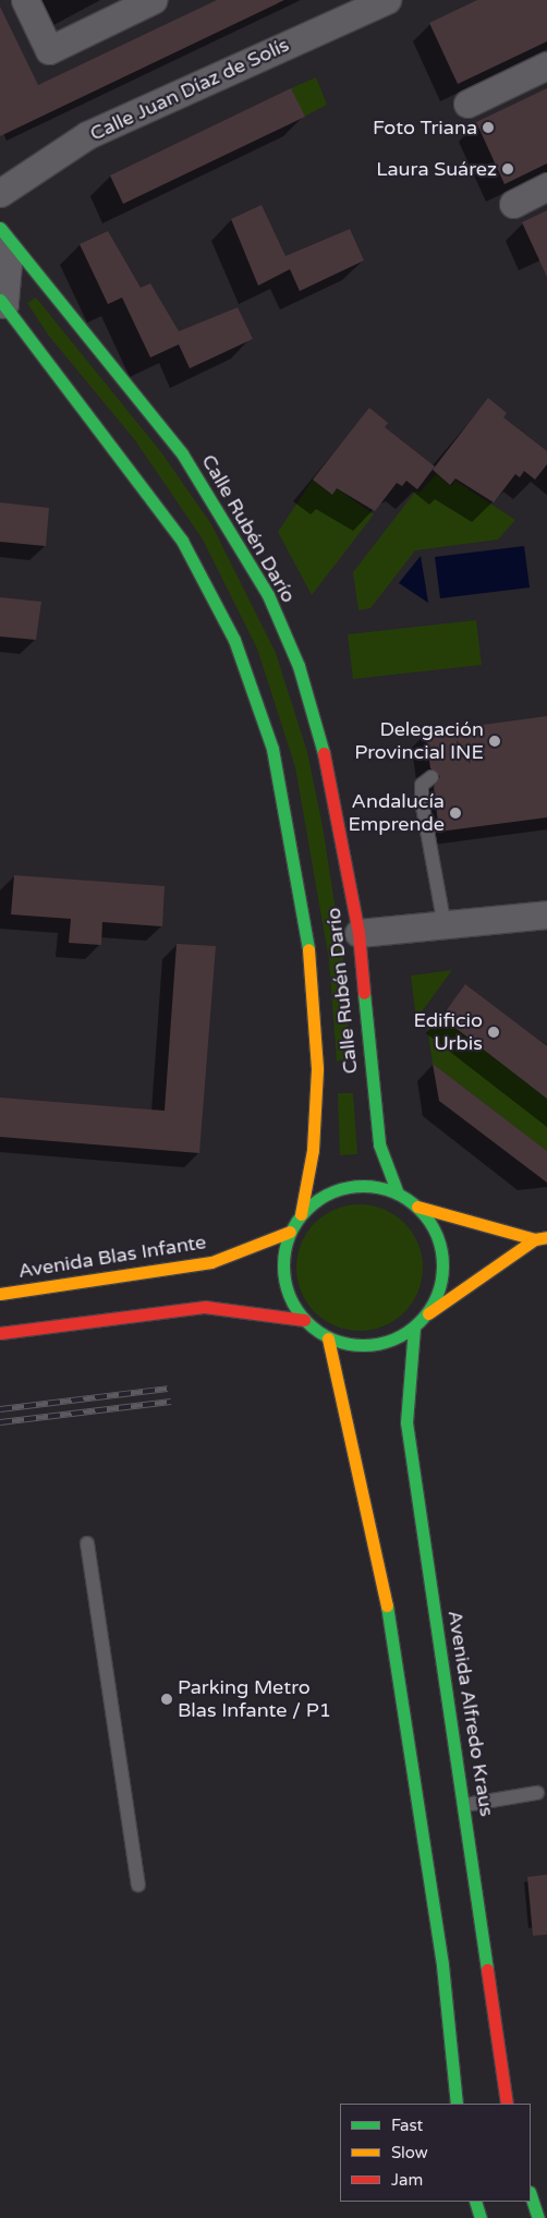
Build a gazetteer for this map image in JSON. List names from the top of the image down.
{
  "streets": {
    "main road": ["Calle Rubén Darío", "Avenida Blas Infante", "Avenida Alfredo Kraus"],
    "street": ["Calle Juan Díaz de Solís"]
  },
  "crossings": [
    ["Calle Rubén Darío", "Avenida Blas Infante"],
    ["Calle Rubén Darío", "Avenida Alfredo Kraus"],
    ["Avenida Blas Infante", "Avenida Alfredo Kraus"]
  ],
  "places": [
    "Foto Triana",
    "Laura Suárez",
    "Delegación Provincial INE",
    "Andalucía Emprende",
    "Edificio Urbis",
    "Parking Metro Blas Infante / P1"
  ],
  "legend": ["Fast", "Slow", "Jam"]
}
